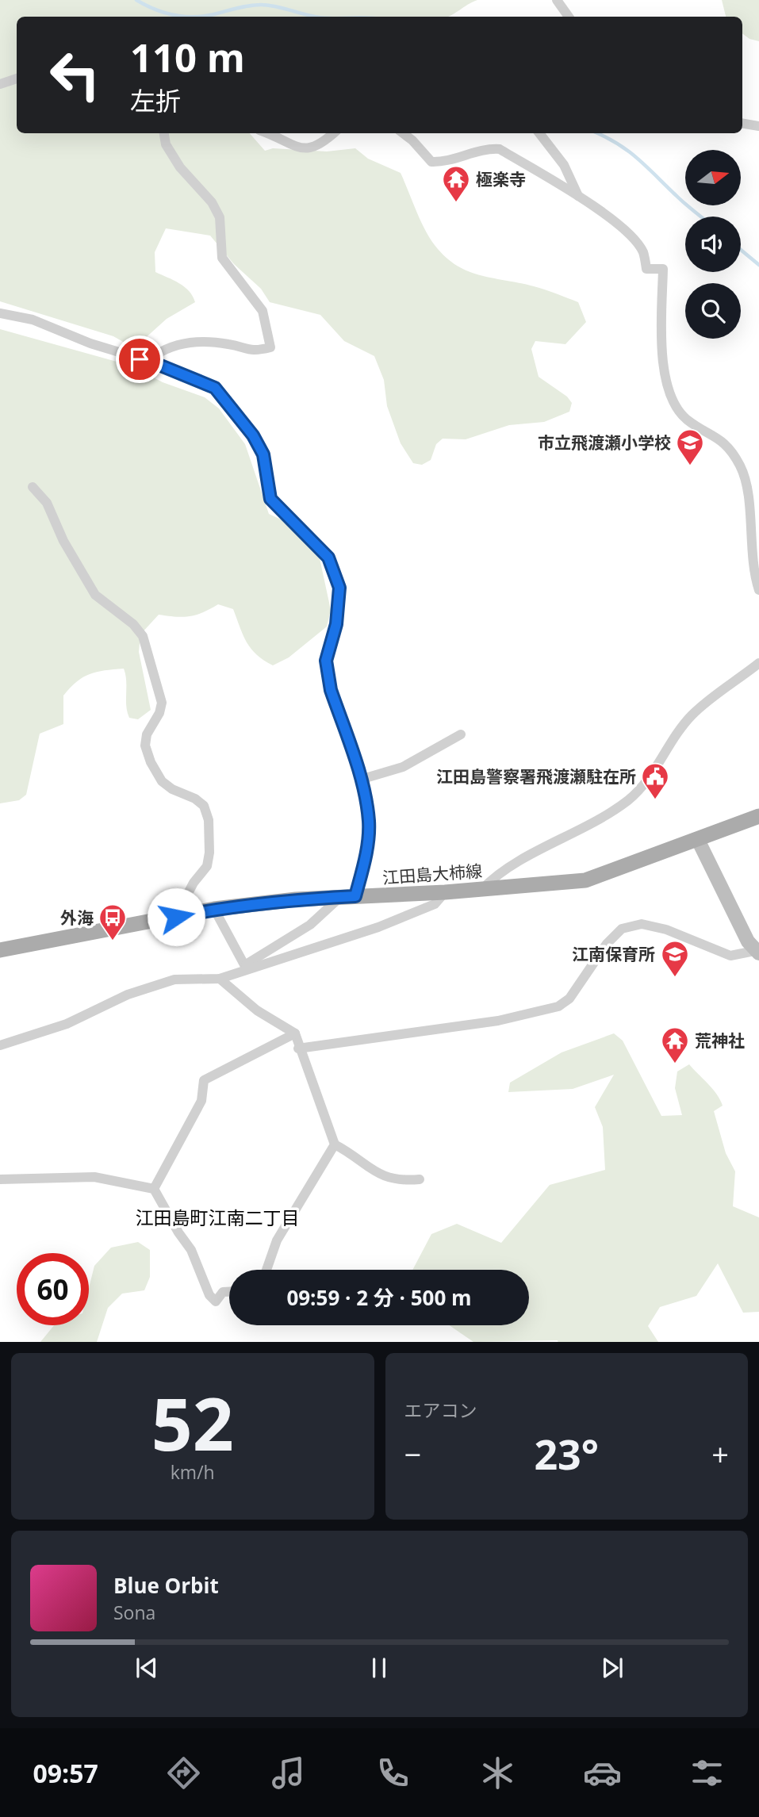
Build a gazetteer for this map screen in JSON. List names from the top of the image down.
{
  "streets": {
    "main road": ["江田島大柿線"]
  },
  "districts": ["江田島町江南二丁目"],
  "places": {
    "temple": ["極楽寺", "荒神社"],
    "school or university": ["市立飛渡瀬小学校", "江南保育所"],
    "public building": ["江田島警察署飛渡瀬駐在所"],
    "bus stop": ["外海"]
  },
  "north": "right",
  "page": {
    "turn": ["110 m", "左折"],
    "limit": "60",
    "trip": "09:59 · 2 分 · 500 m",
    "tile": [
      ["52", "km/h"],
      "エアコン"
    ],
    "heat": ["−", "23°", "+"],
    "song": ["Blue Orbit", "Sona"],
    "tabs": "09:57"
  }
}
